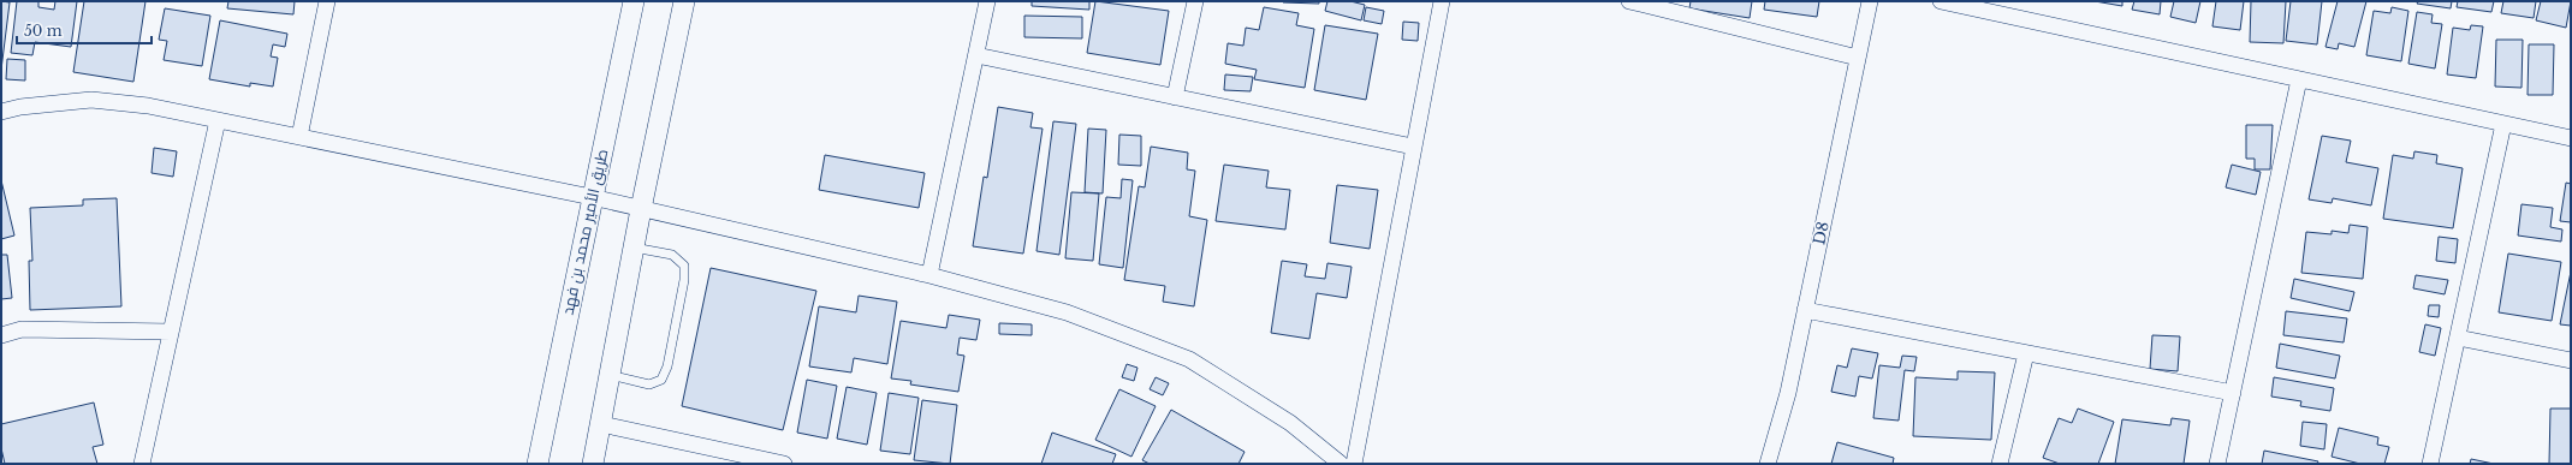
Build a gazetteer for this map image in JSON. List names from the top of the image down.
{
  "streets": {
    "street": ["طريق الأمير محمد بن فهد", "D8"]
  },
  "scale_bar": "50 m"
}
